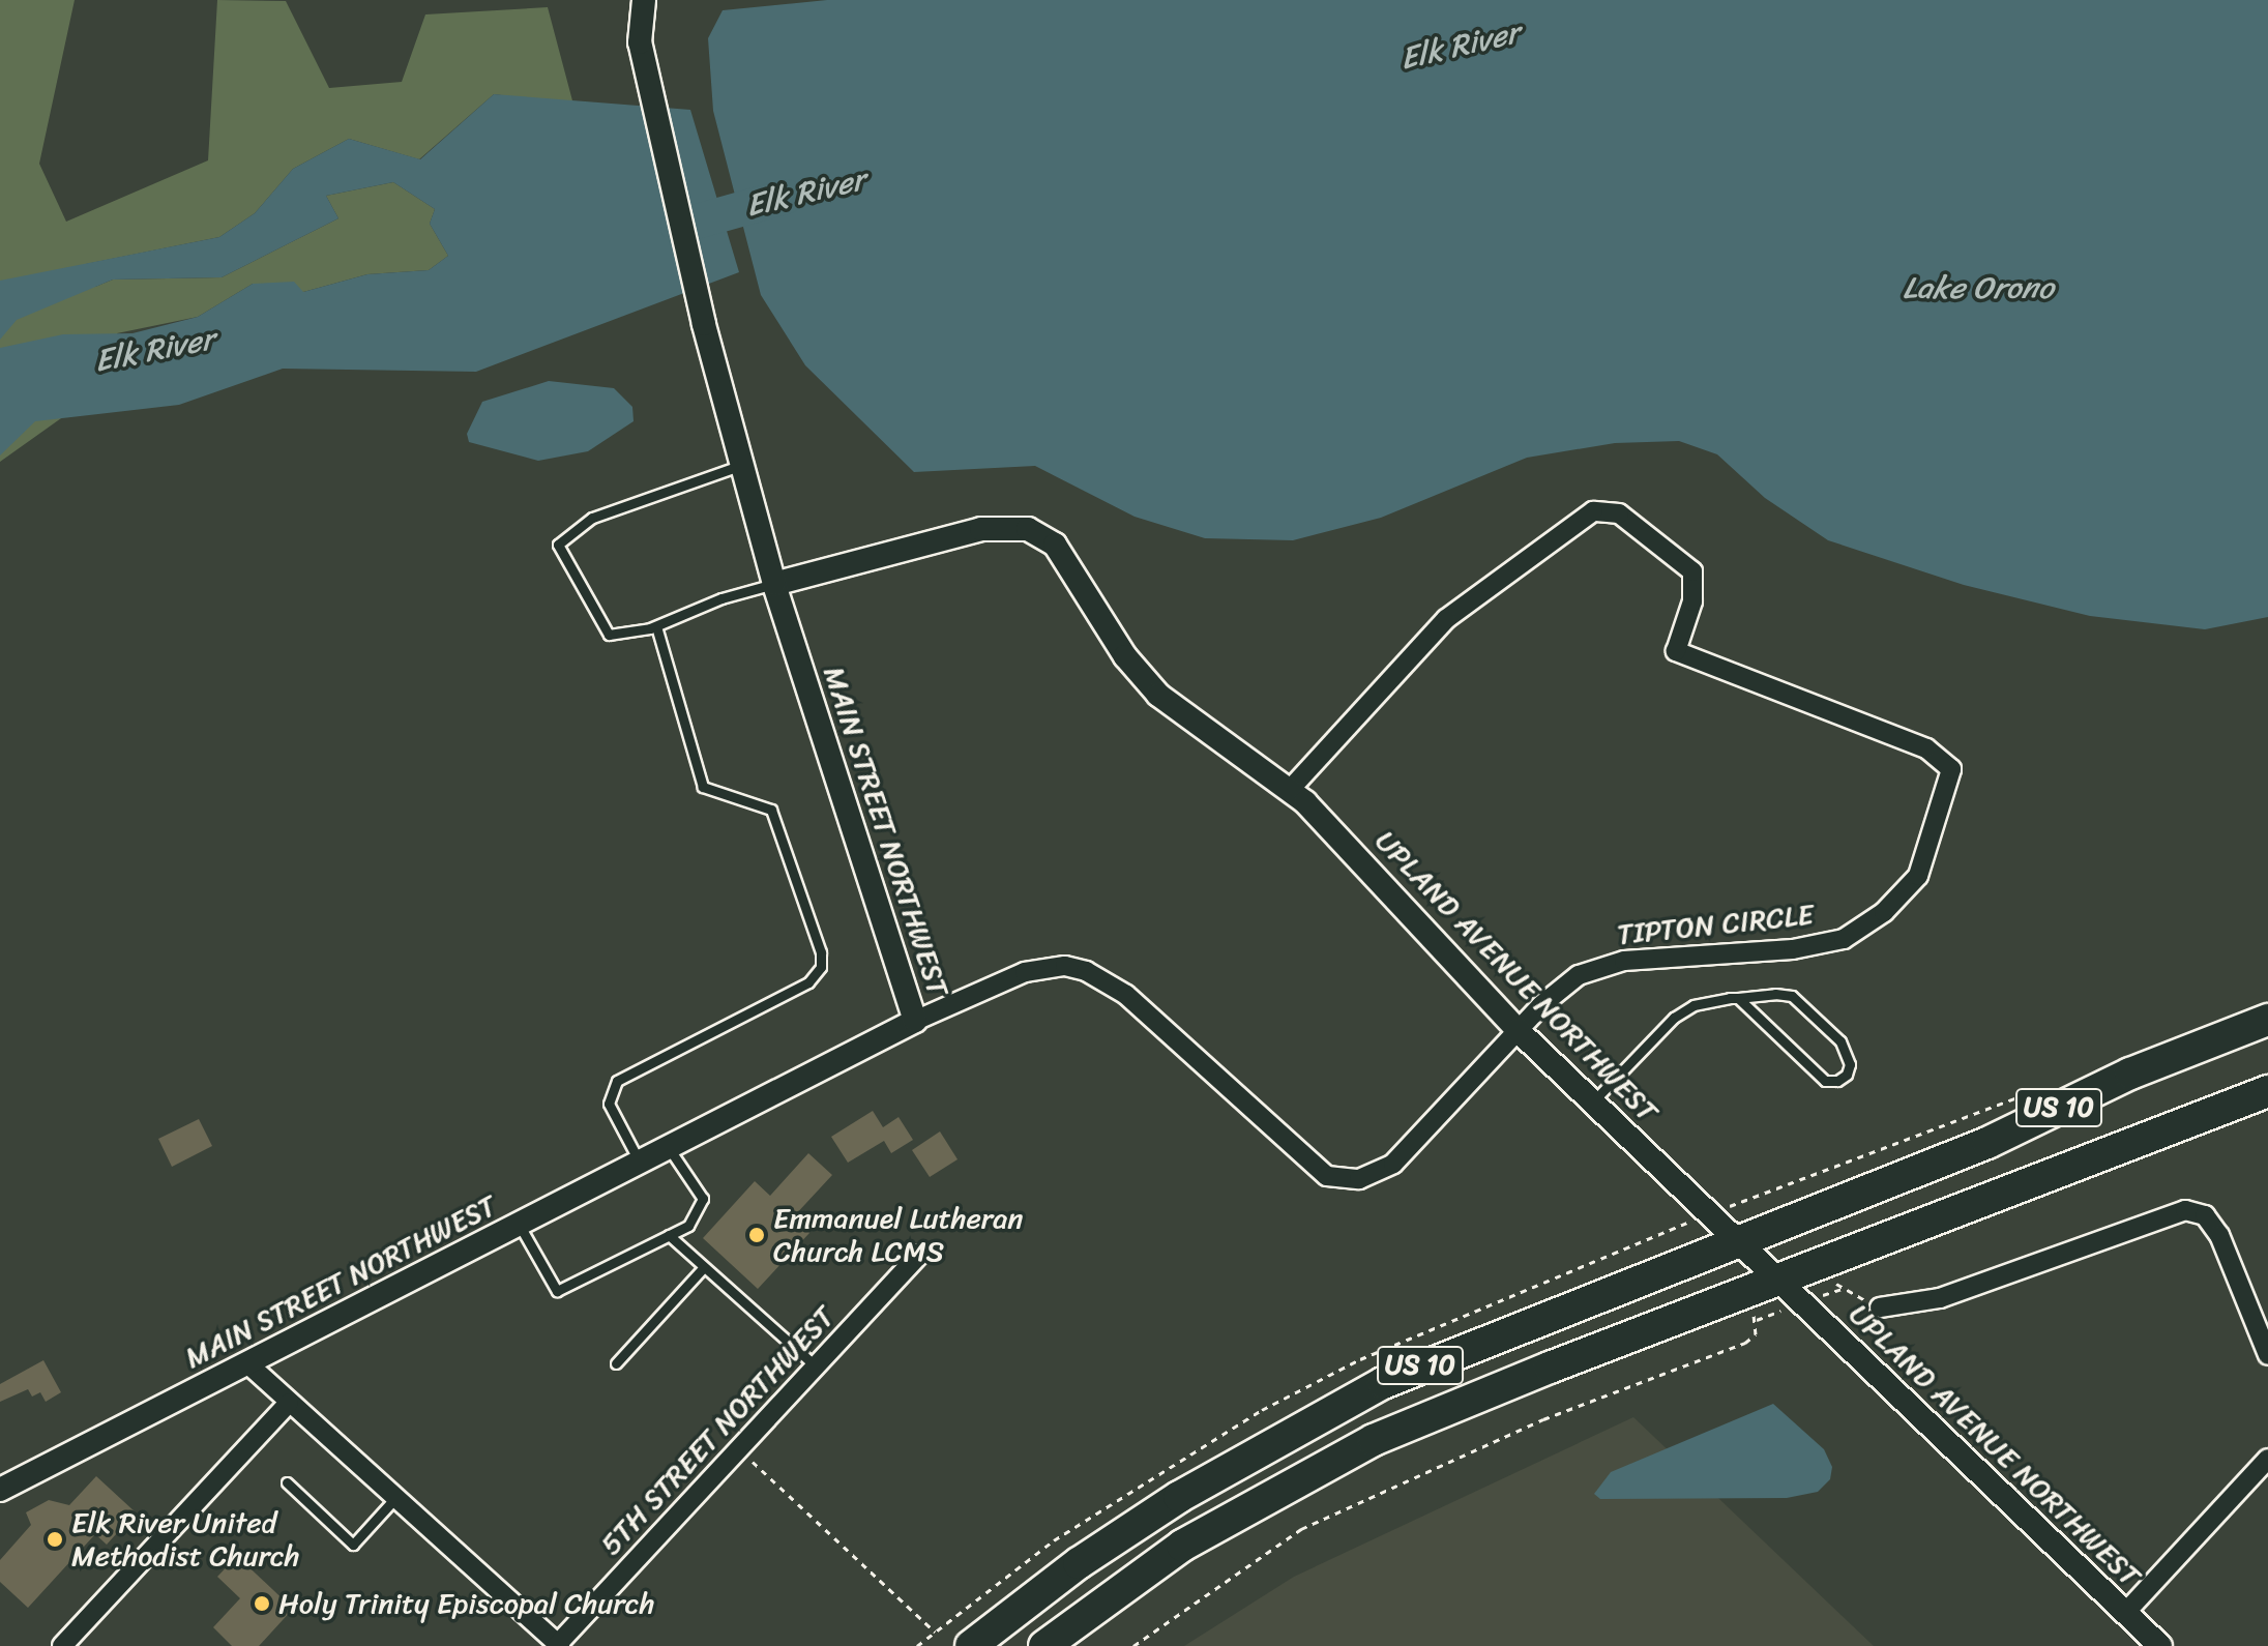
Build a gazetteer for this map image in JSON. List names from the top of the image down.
{
  "streets": {
    "highway": ["US 10"],
    "street": [
      "MAIN STREET NORTHWEST",
      "TIPTON CIRCLE",
      "UPLAND AVENUE NORTHWEST",
      "5TH STREET NORTHWEST"
    ]
  },
  "crossings": [
    ["MAIN STREET NORTHWEST", "TIPTON CIRCLE"],
    ["MAIN STREET NORTHWEST", "UPLAND AVENUE NORTHWEST"],
    ["TIPTON CIRCLE", "UPLAND AVENUE NORTHWEST"],
    ["UPLAND AVENUE NORTHWEST", "US 10"]
  ],
  "water": ["Elk River", "Lake Orono"],
  "places": ["Emmanuel Lutheran Church LCMS", "Elk River United Methodist Church", "Holy Trinity Episcopal Church"]
}
